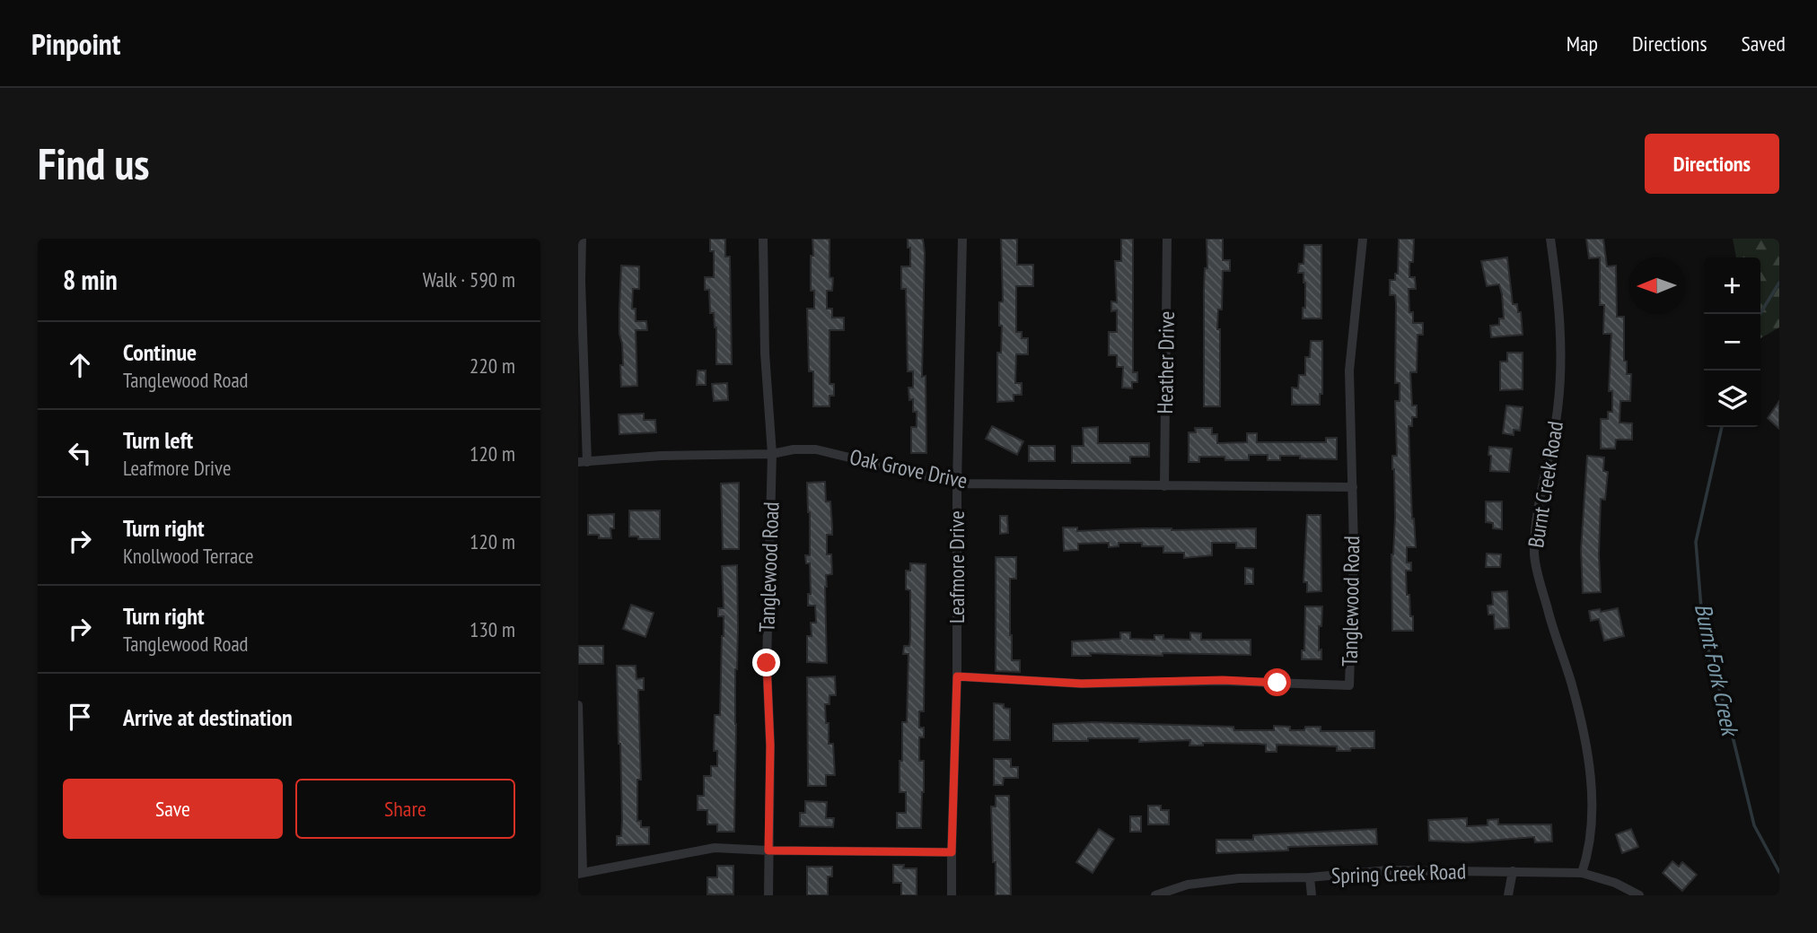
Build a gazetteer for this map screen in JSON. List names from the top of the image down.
{
  "streets": {
    "street": [
      "Heather Drive",
      "Oak Grove Drive",
      "Burnt Creek Road",
      "Tanglewood Road",
      "Leafmore Drive",
      "Spring Creek Road"
    ]
  },
  "crossings": [
    ["Heather Drive", "Oak Grove Drive"],
    ["Oak Grove Drive", "Tanglewood Road"],
    ["Oak Grove Drive", "Leafmore Drive"],
    ["Burnt Creek Road", "Spring Creek Road"],
    ["Tanglewood Road", "Leafmore Drive"]
  ],
  "water": ["Burnt Fork Creek"],
  "north": "left",
  "page": {
    "header": "Pinpoint",
    "nav": ["Map", "Directions", "Saved"],
    "buttons": [
      "Directions",
      ["Save", "Share"]
    ],
    "title": "Find us",
    "heading": ["8 min", "Walk · 590 m"],
    "map_buttons": ["+", "−"],
    "list": [
      ["Continue", "Tanglewood Road", "220 m"],
      ["Turn left", "Leafmore Drive", "120 m"],
      ["Turn right", "Knollwood Terrace", "120 m"],
      ["Turn right", "Tanglewood Road", "130 m"],
      "Arrive at destination"
    ]
  }
}
